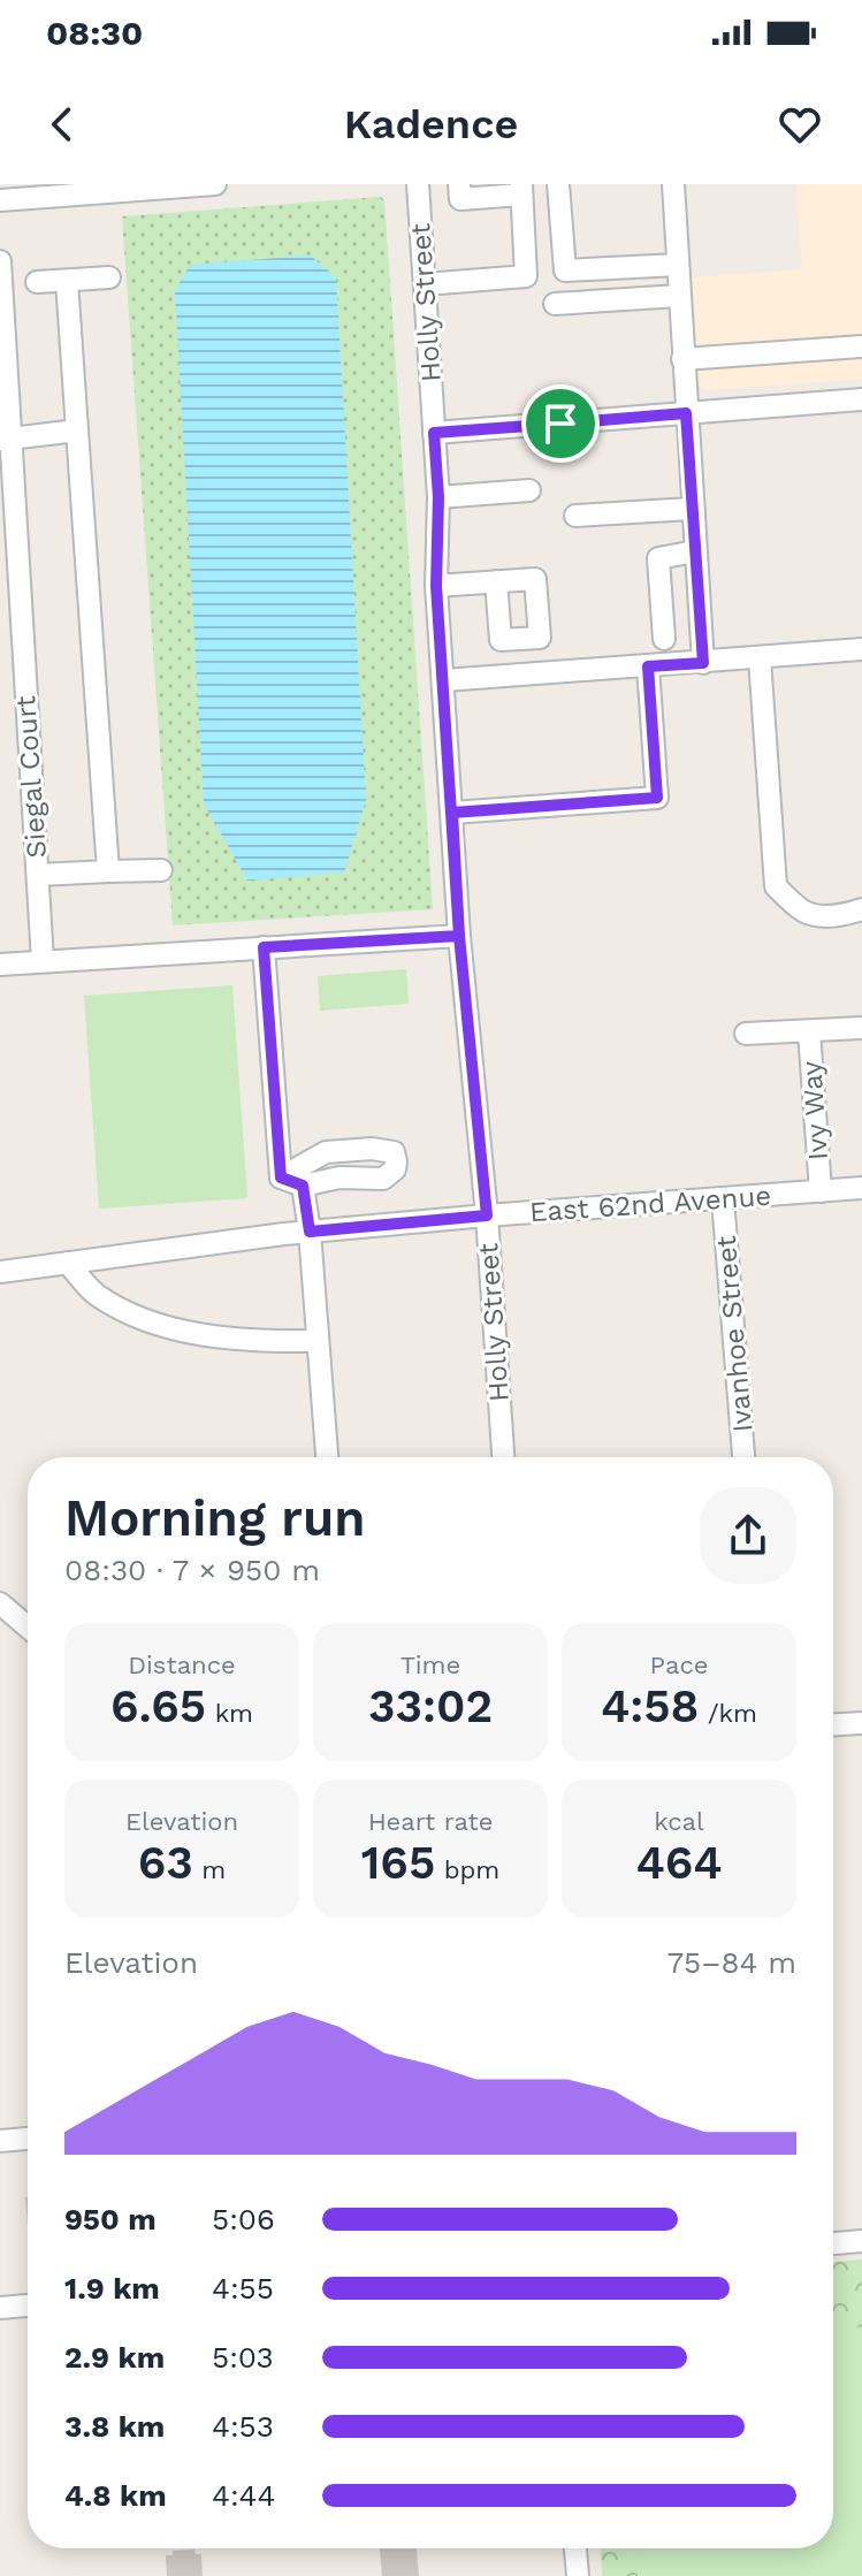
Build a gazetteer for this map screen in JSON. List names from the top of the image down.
{
  "streets": {
    "street": [
      "Holly Street",
      "Siegal Court",
      "Ivy Way",
      "East 62nd Avenue",
      "Ivanhoe Street"
    ]
  },
  "crossings": [
    ["Holly Street", "East 62nd Avenue"],
    ["Ivy Way", "East 62nd Avenue"],
    ["East 62nd Avenue", "Ivanhoe Street"]
  ],
  "page": {
    "status": "08:30",
    "header": "Kadence",
    "heading": ["Morning run", "08:30 · 7 × 950 m"],
    "stats": [
      ["Distance", "6.65 km"],
      ["Time", "33:02"],
      ["Pace", "4:58 /km"],
      ["Elevation", "63 m"],
      ["Heart rate", "165 bpm"],
      ["kcal", "464"]
    ],
    "chart": ["Elevation", "75–84 m"],
    "list": [
      {
        "name": "950 m",
        "note": "5:06"
      },
      {
        "name": "1.9 km",
        "note": "4:55"
      },
      {
        "name": "2.9 km",
        "note": "5:03"
      },
      {
        "name": "3.8 km",
        "note": "4:53"
      },
      {
        "name": "4.8 km",
        "note": "4:44"
      }
    ]
  }
}
